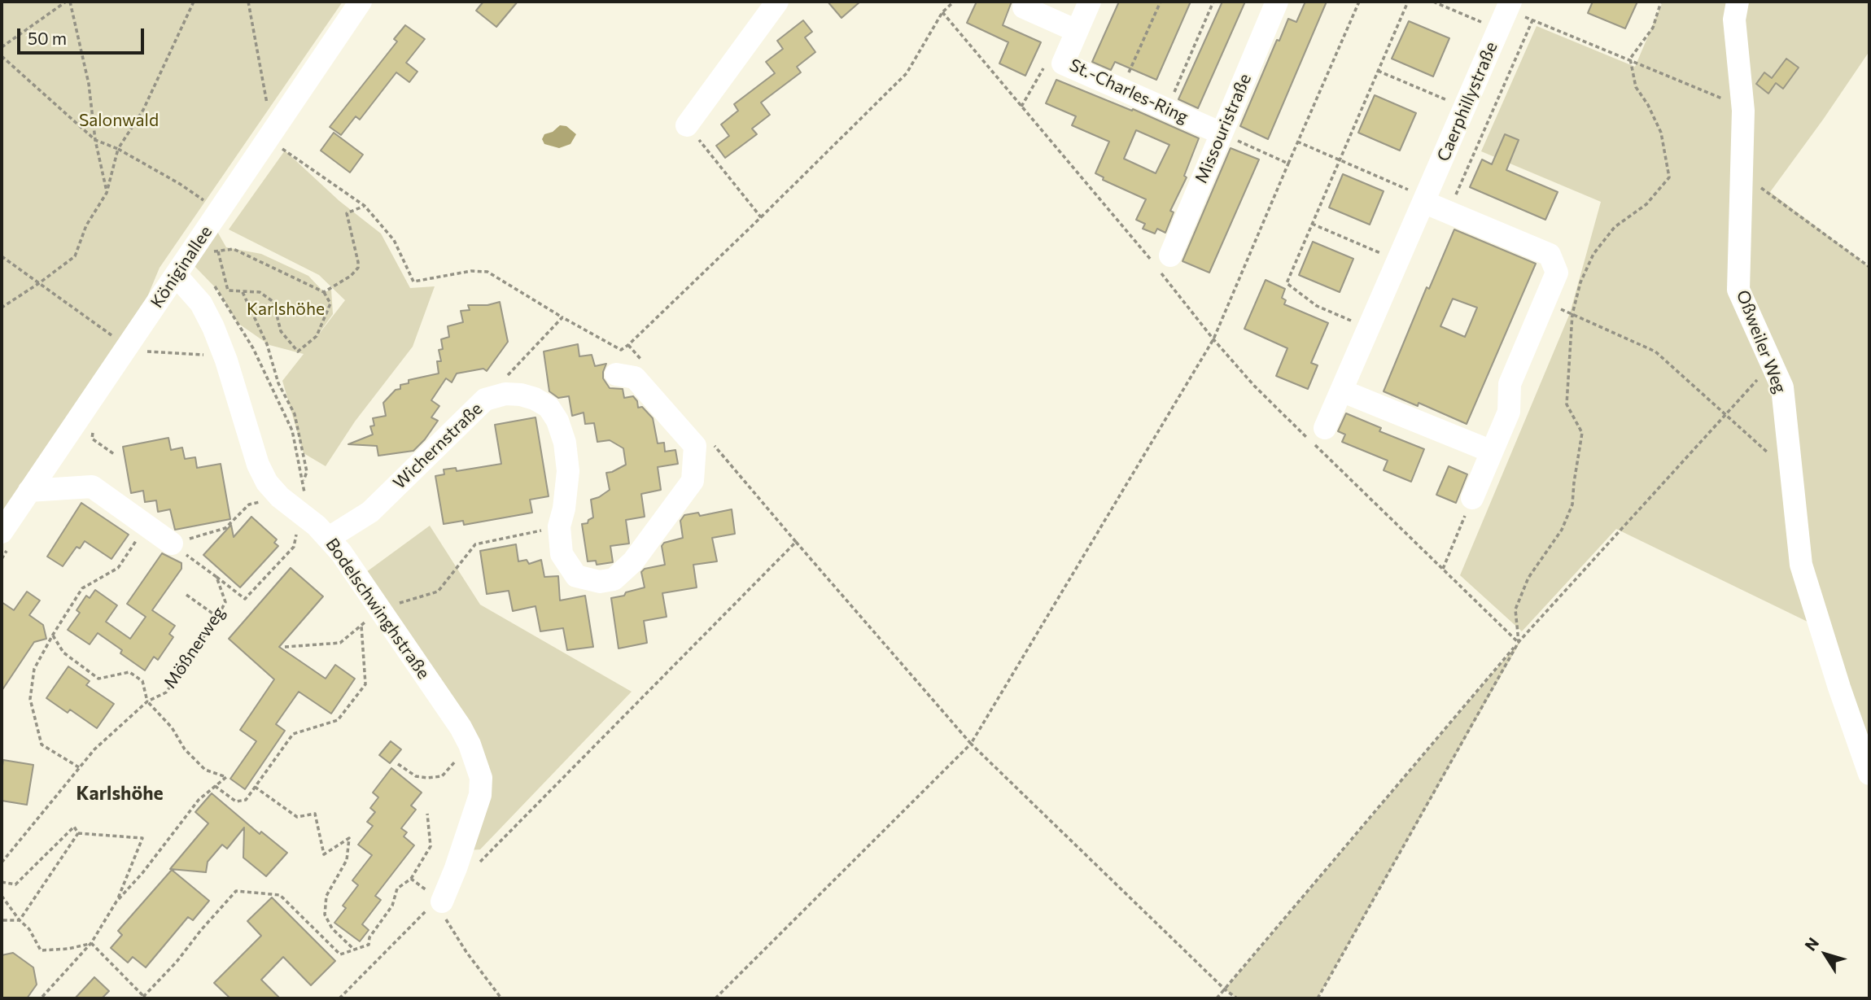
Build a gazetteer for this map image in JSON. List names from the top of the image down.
{
  "streets": {
    "street": [
      "St.-Charles-Ring",
      "Caerphillystraße",
      "Missouristraße",
      "Königinallee",
      "Oßweiler Weg",
      "Wichernstraße",
      "Bodelschwinghstraße"
    ],
    "path": ["Mößnerweg"]
  },
  "crossings": [
    ["St.-Charles-Ring", "Missouristraße"],
    ["Königinallee", "Bodelschwinghstraße"],
    ["Wichernstraße", "Bodelschwinghstraße"]
  ],
  "districts": ["Karlshöhe"],
  "parks": ["Salonwald", "Karlshöhe"],
  "scale_bar": "50 m",
  "north": "top left"
}
